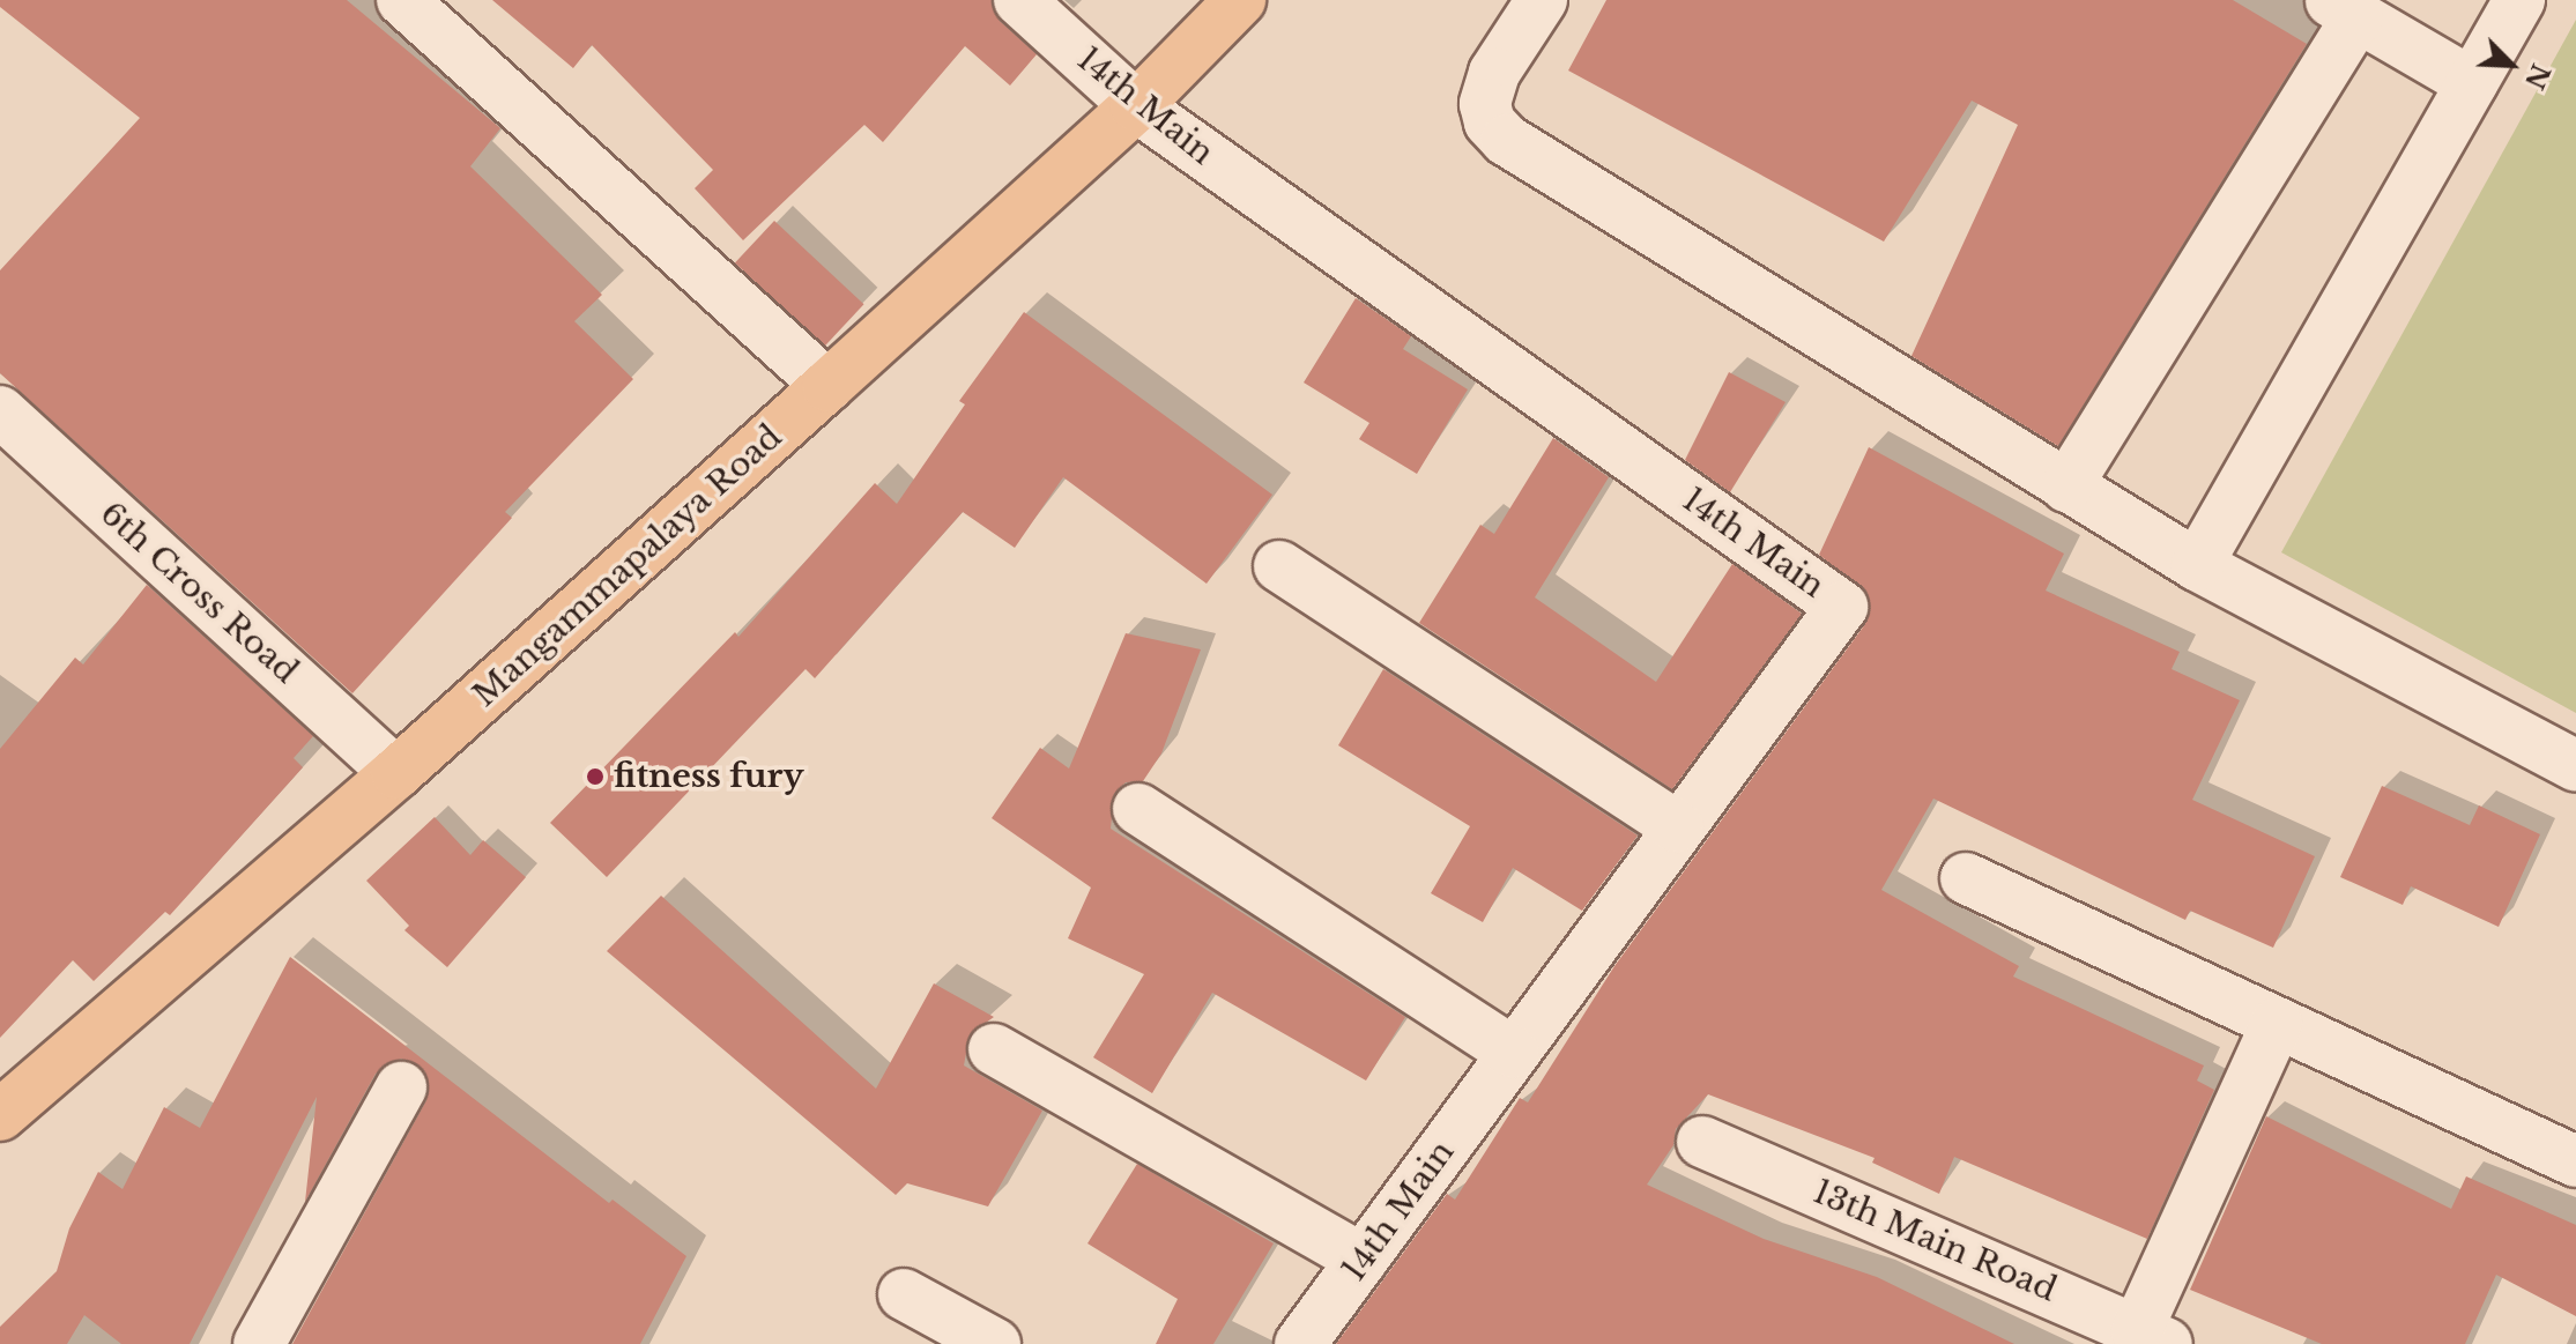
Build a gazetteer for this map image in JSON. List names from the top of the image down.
{
  "streets": {
    "main road": ["Mangammapalaya Road"],
    "street": ["14th Main", "6th Cross Road", "13th Main Road"]
  },
  "crossings": [
    ["14th Main", "Mangammapalaya Road"],
    ["Mangammapalaya Road", "6th Cross Road"]
  ],
  "places": ["fitness fury"],
  "north": "bottom right"
}
